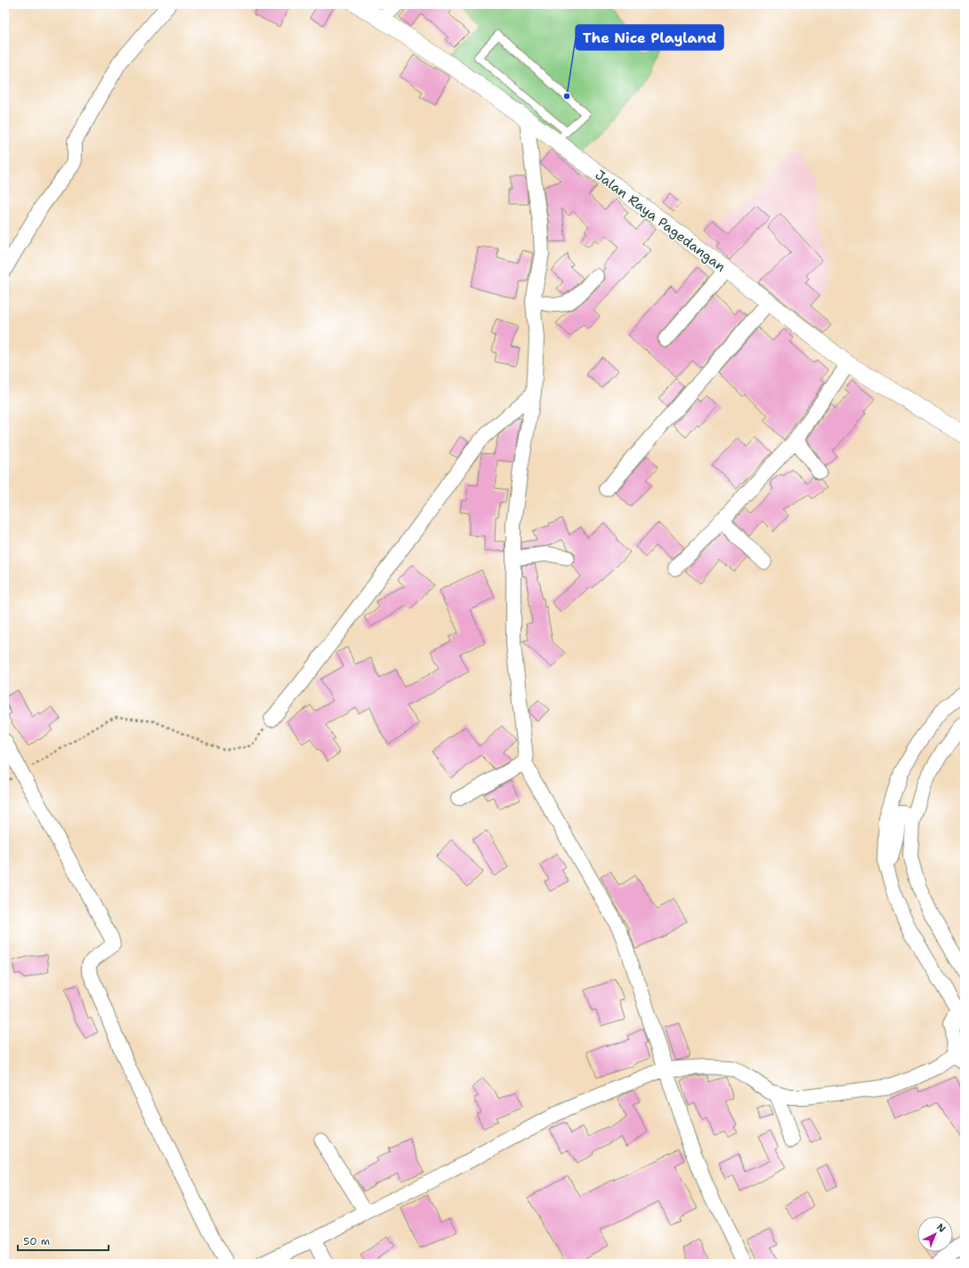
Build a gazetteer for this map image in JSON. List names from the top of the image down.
{
  "streets": {
    "street": ["Jalan Raya Pagedangan"]
  },
  "places": ["The Nice Playland"],
  "scale_bar": "50 m",
  "north": "top right"
}
